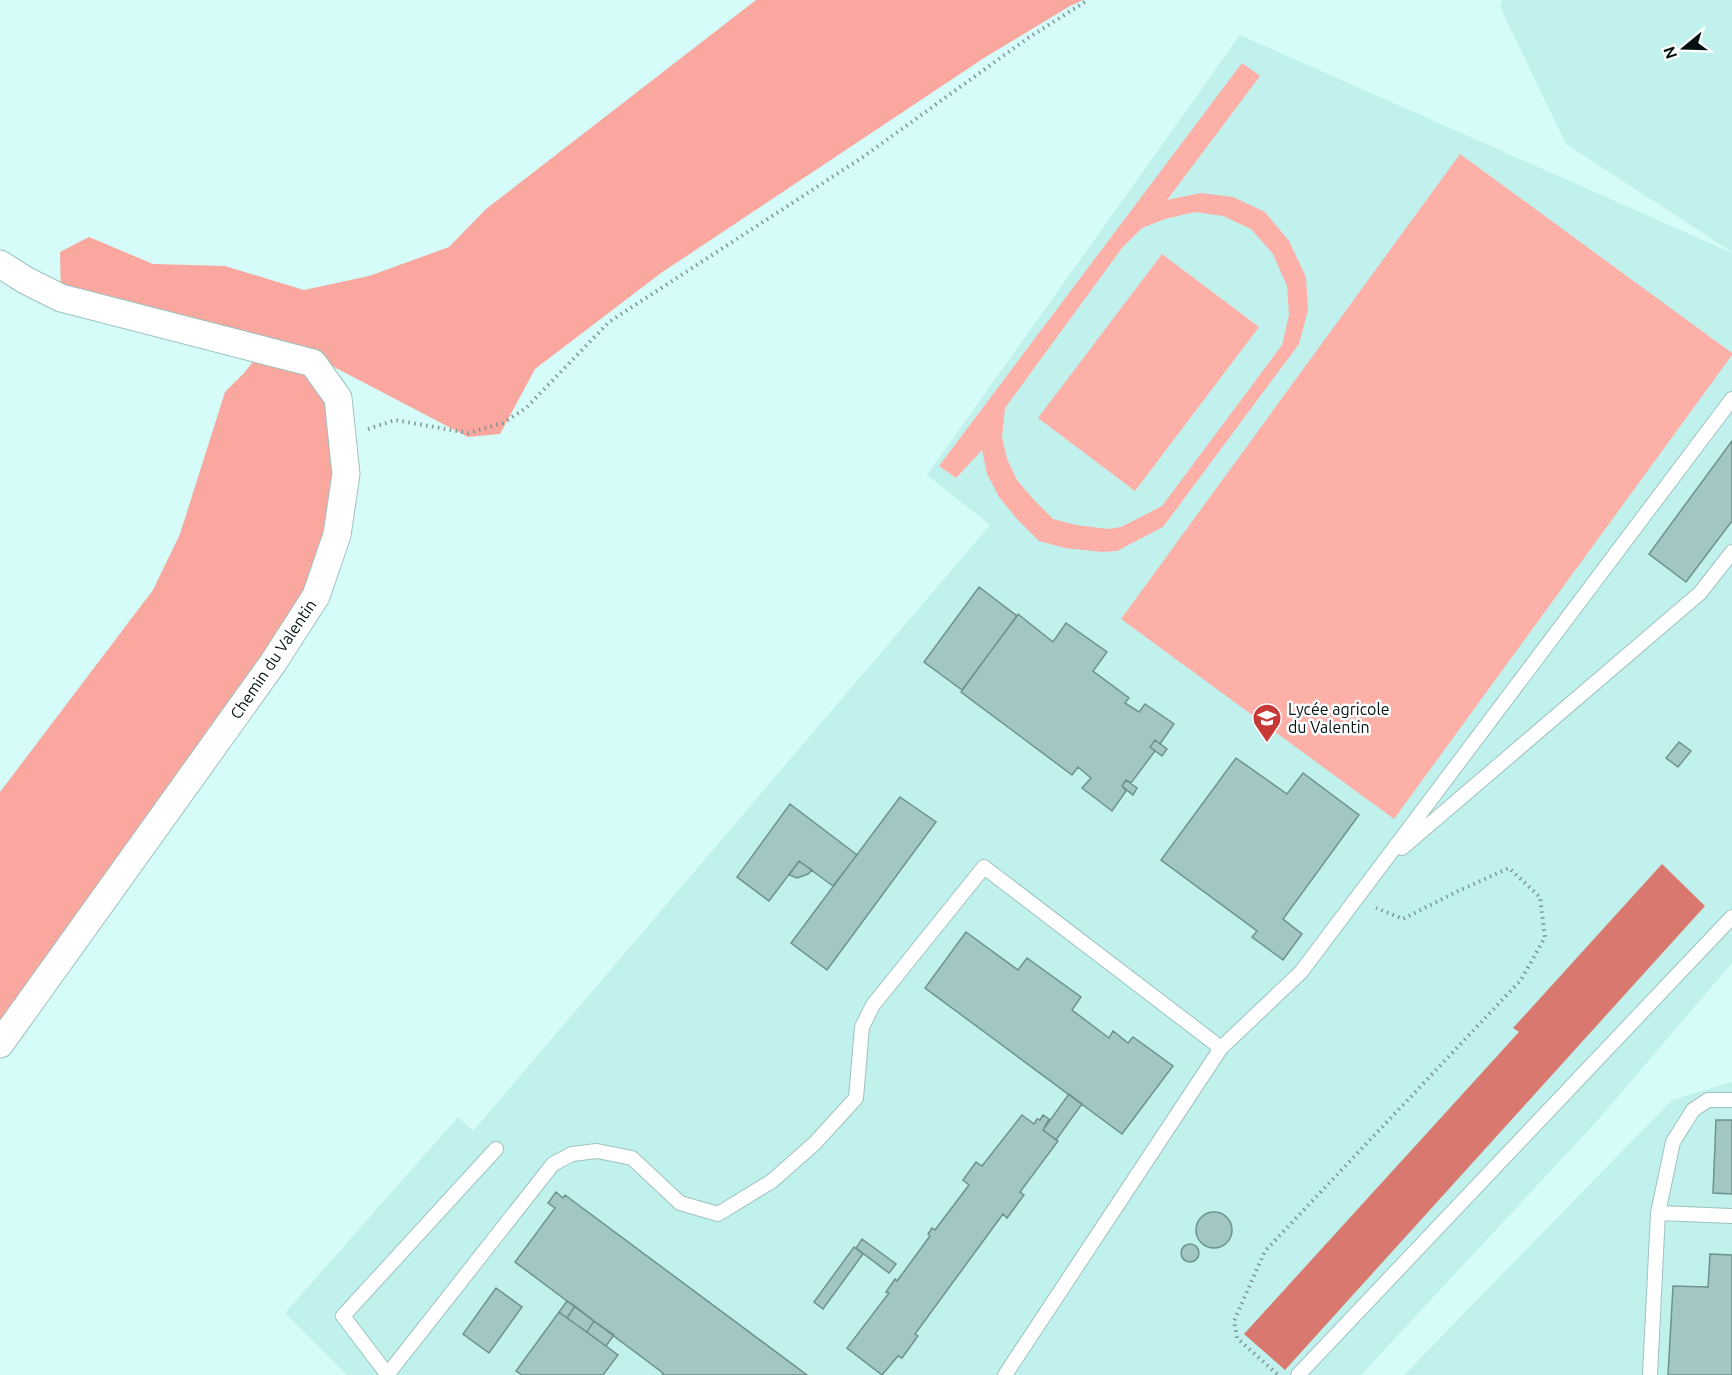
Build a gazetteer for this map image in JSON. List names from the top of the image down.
{
  "streets": {
    "street": ["Chemin du Valentin"]
  },
  "places": {
    "school or university": ["Lycée agricole du Valentin"]
  },
  "north": "left"
}
